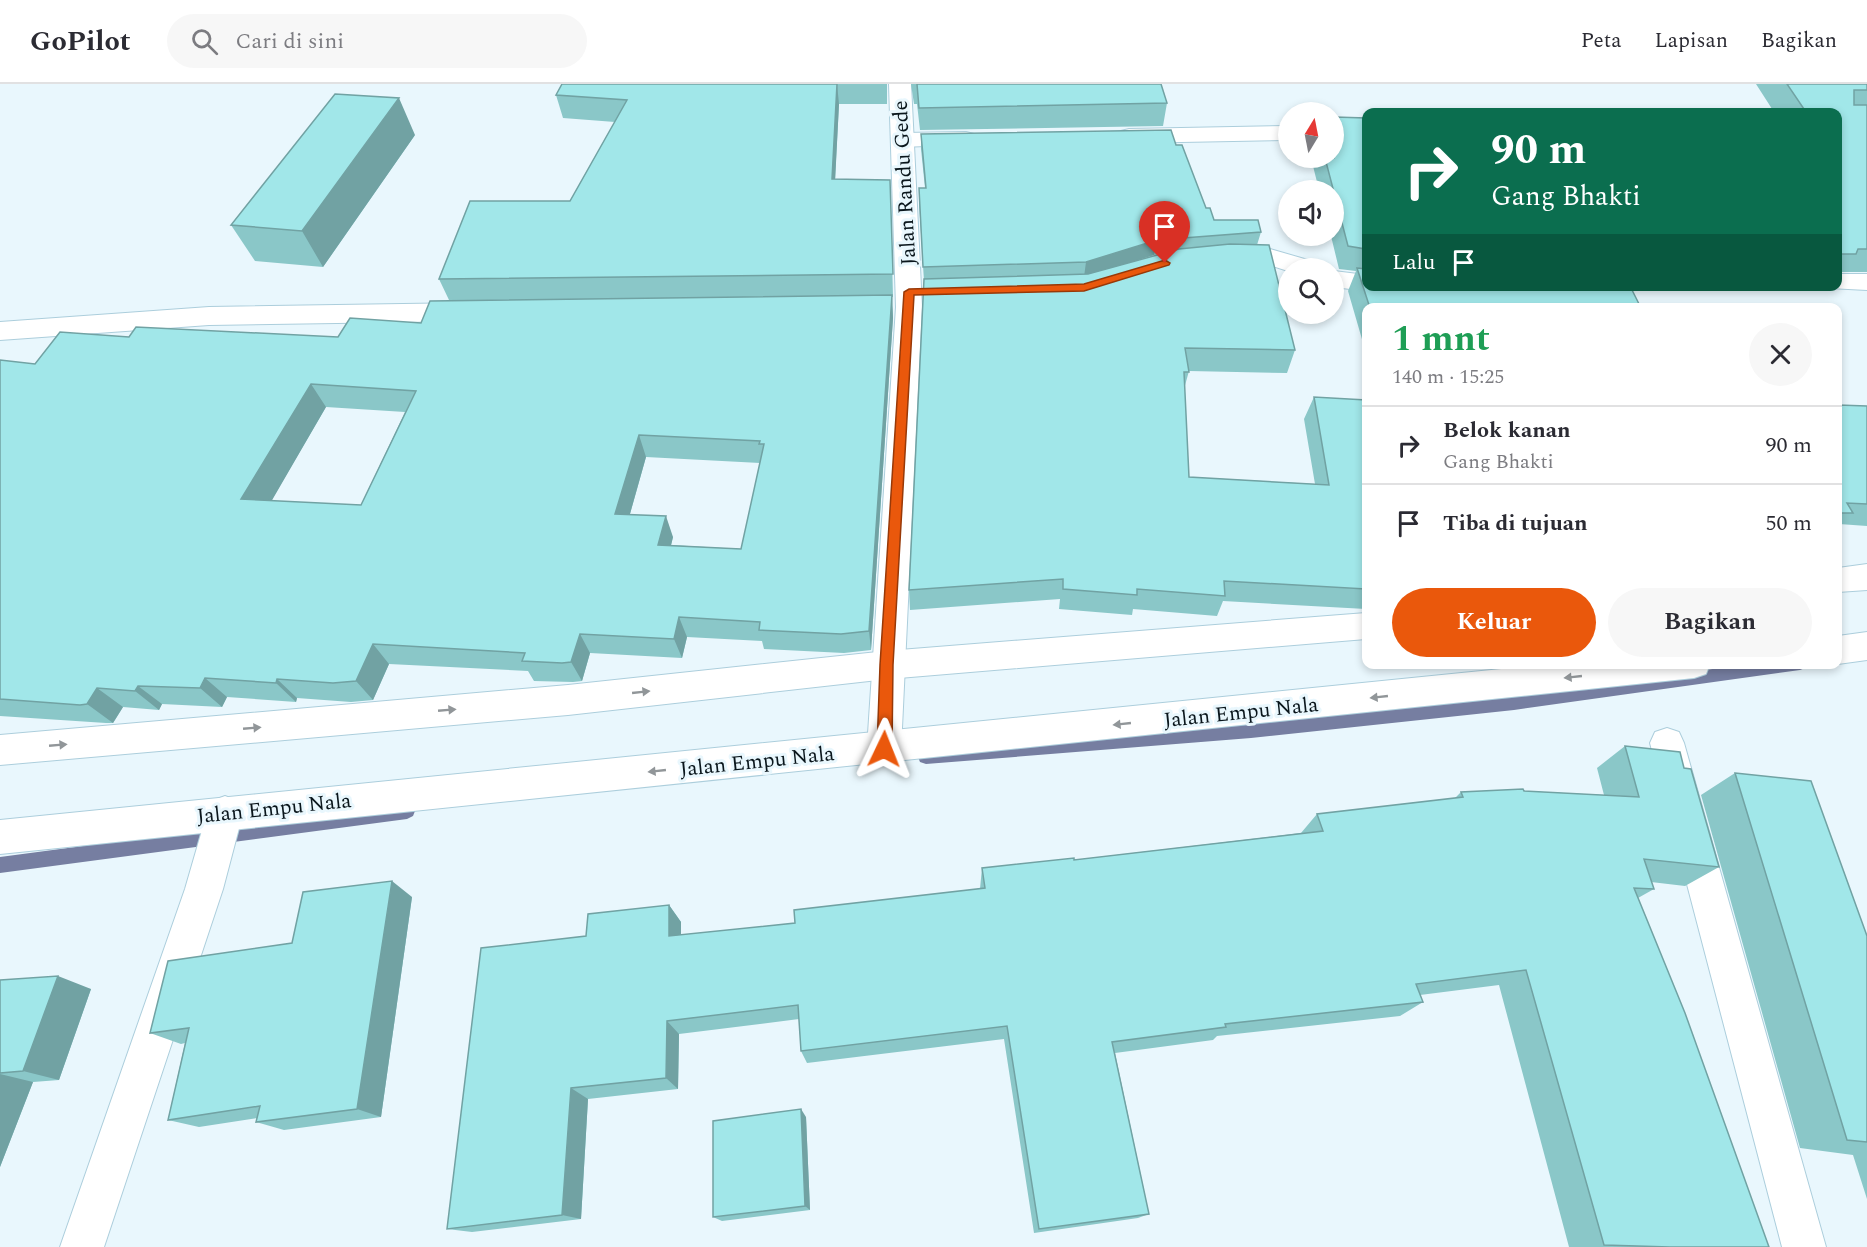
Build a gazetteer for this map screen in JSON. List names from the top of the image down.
{
  "streets": {
    "street": ["Jalan Randu Gede", "Jalan Empu Nala"]
  },
  "crossings": [
    ["Jalan Randu Gede", "Jalan Empu Nala"]
  ],
  "north": "top",
  "page": {
    "header": "GoPilot",
    "search": "Cari di sini",
    "nav": ["Peta", "Lapisan", "Bagikan"],
    "turn": ["90 m", "Gang Bhakti"],
    "then": "Lalu",
    "heading": ["1 mnt", "140 m · 15:25"],
    "list": [
      {
        "name": "Belok kanan",
        "note": "Gang Bhakti",
        "value": "90 m"
      },
      {
        "name": "Tiba di tujuan",
        "value": "50 m"
      }
    ],
    "buttons": ["Keluar", "Bagikan"]
  }
}
